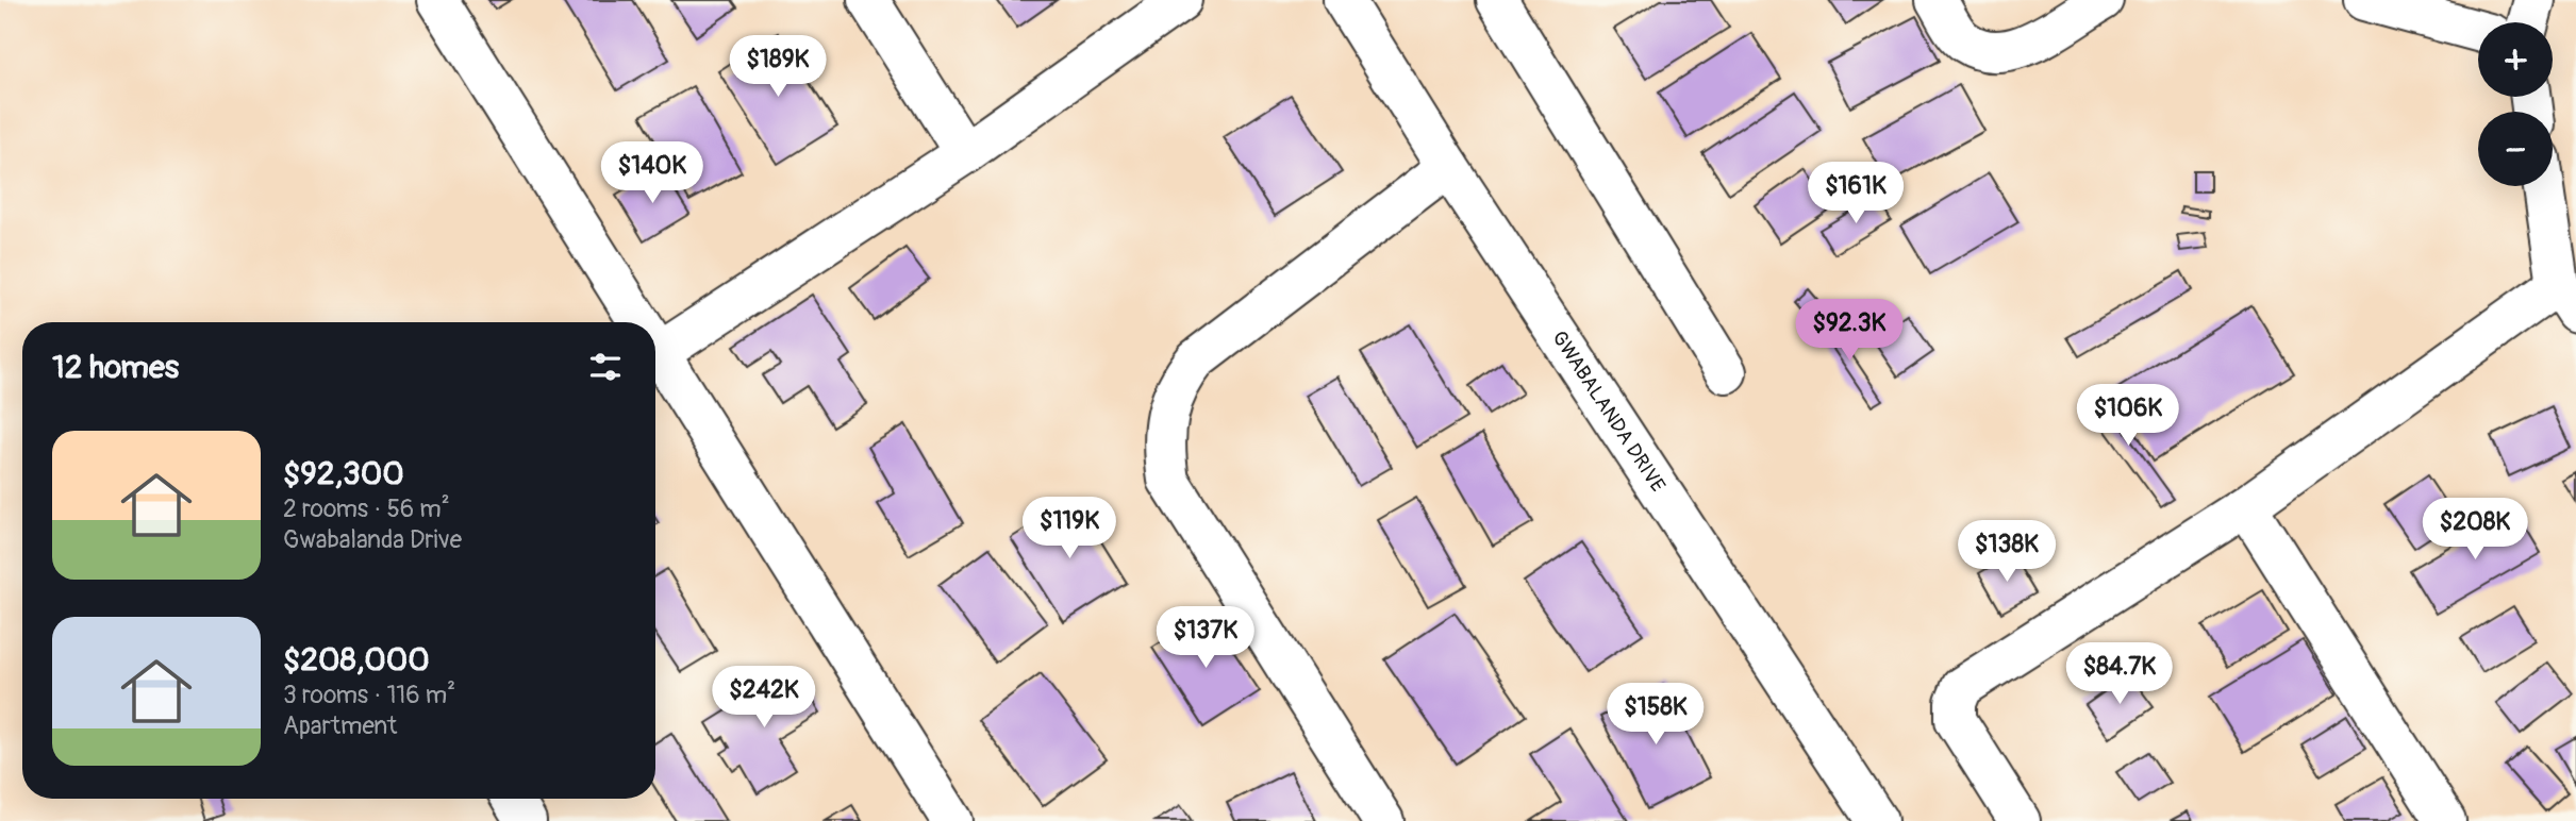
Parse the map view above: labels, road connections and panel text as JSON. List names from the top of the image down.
{
  "streets": {
    "street": ["GWABALANDA DRIVE"]
  },
  "page": {
    "map_buttons": ["+", "−"],
    "price": [
      "$189K",
      "$140K",
      "$161K",
      "$92.3K",
      "$106K",
      "$119K",
      "$208K",
      "$138K",
      "$137K",
      "$84.7K",
      "$242K",
      "$158K"
    ],
    "heading": "12 homes",
    "list": [
      {
        "name": "$92,300",
        "note": "2 rooms · 56 m² · Gwabalanda Drive"
      },
      {
        "name": "$208,000",
        "note": "3 rooms · 116 m² · Apartment"
      }
    ]
  }
}
